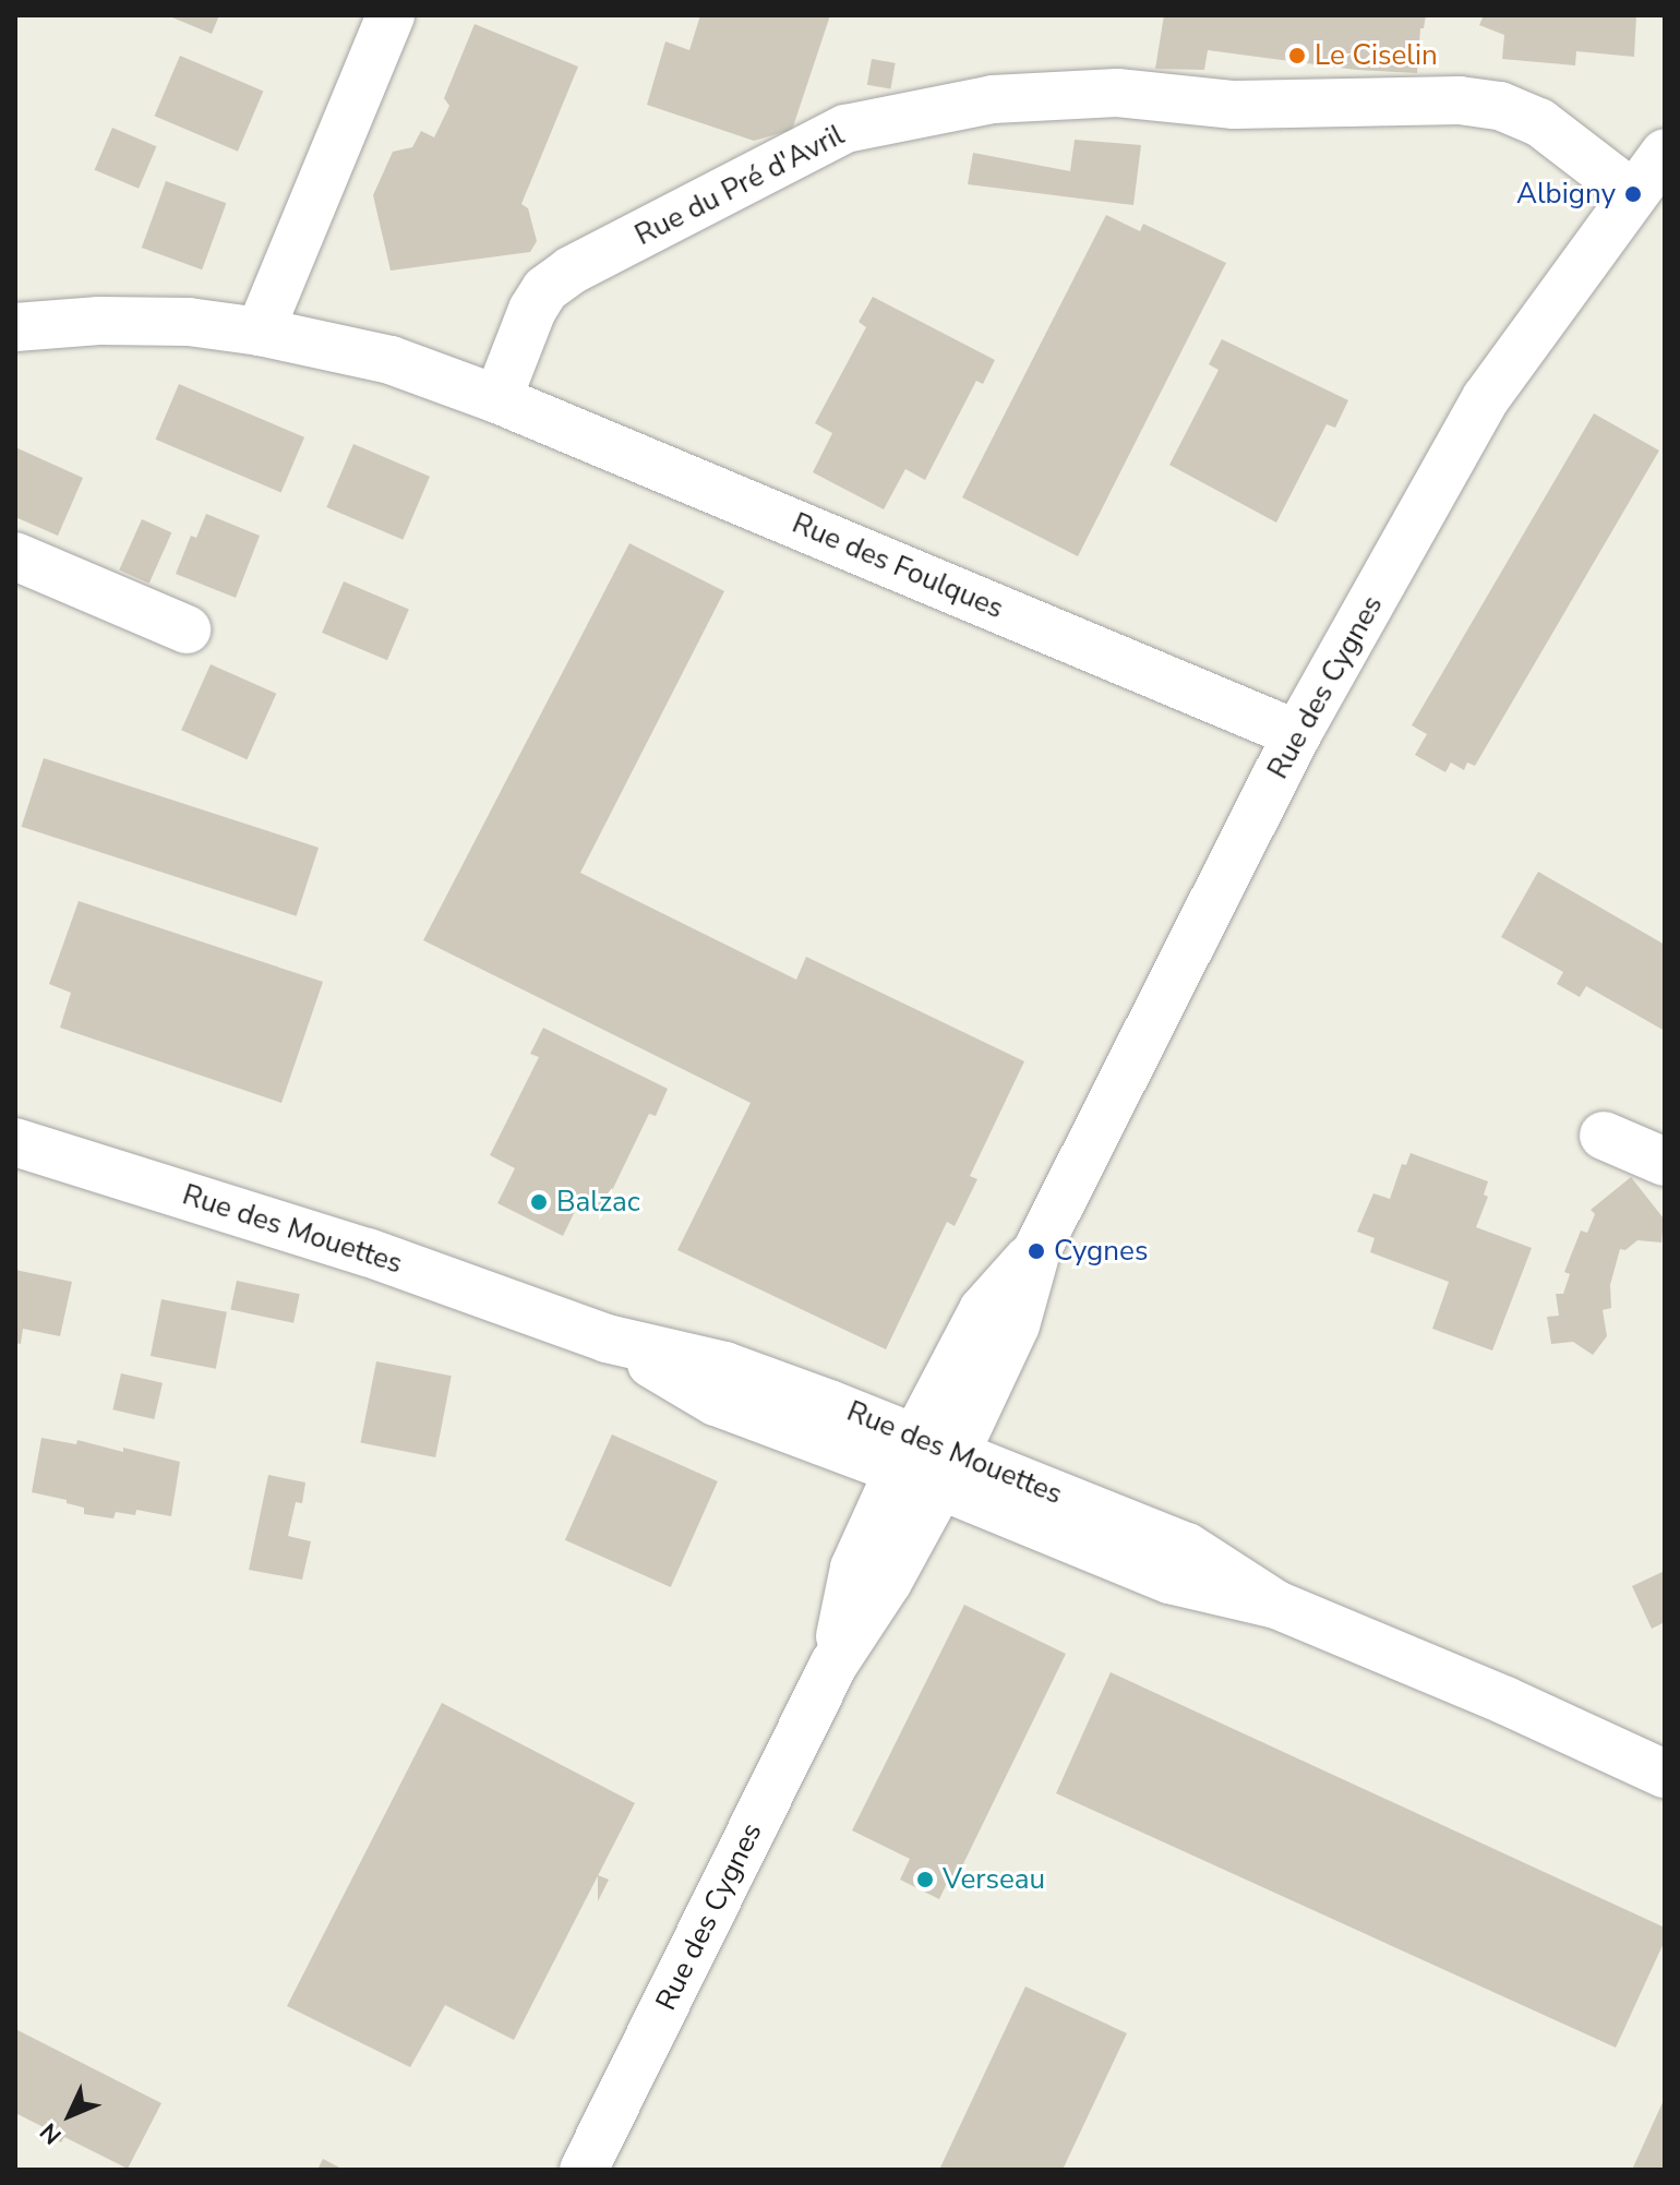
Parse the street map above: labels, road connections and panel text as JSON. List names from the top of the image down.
{
  "streets": {
    "street": [
      "Rue du Pré d'Avril",
      "Rue des Foulques",
      "Rue des Cygnes",
      "Rue des Mouettes"
    ]
  },
  "crossings": [
    ["Rue du Pré d'Avril", "Rue des Foulques"],
    ["Rue du Pré d'Avril", "Rue des Cygnes"],
    ["Rue des Foulques", "Rue des Cygnes"],
    ["Rue des Cygnes", "Rue des Mouettes"]
  ],
  "places": [
    "Le Ciselin",
    "Albigny",
    "Balzac",
    "Cygnes",
    "Verseau"
  ],
  "north": "bottom left"
}
